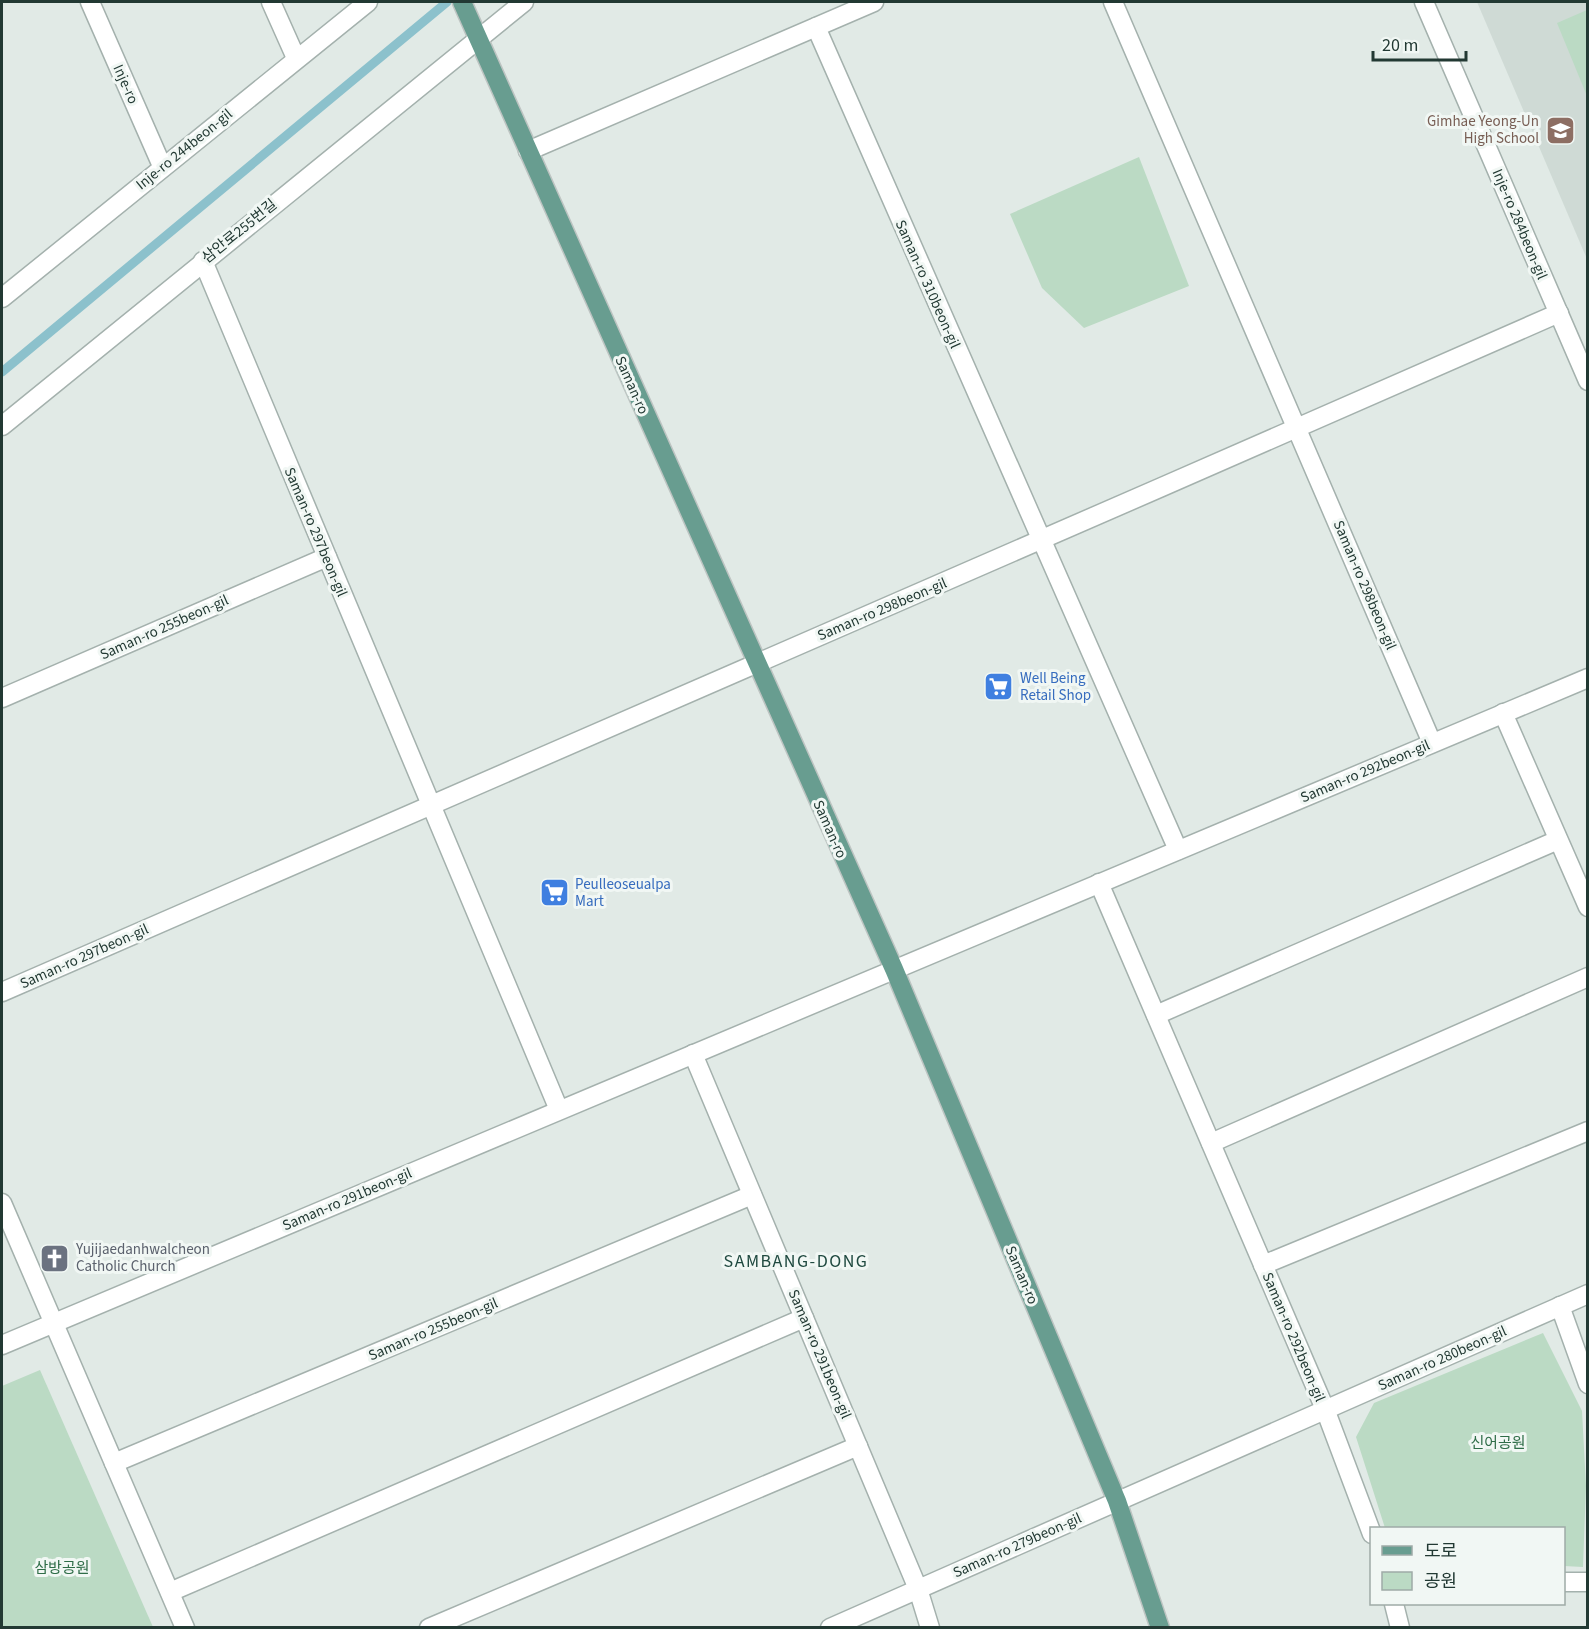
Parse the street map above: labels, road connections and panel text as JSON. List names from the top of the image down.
{
  "streets": {
    "main road": ["Saman-ro"],
    "street": [
      "Inje-ro",
      "Inje-ro 244beon-gil",
      "Inje-ro 284beon-gil",
      "삼안로255번길",
      "Saman-ro 310beon-gil",
      "Saman-ro 297beon-gil",
      "Saman-ro 298beon-gil",
      "Saman-ro 255beon-gil",
      "Saman-ro 292beon-gil",
      "Saman-ro 291beon-gil",
      "Saman-ro 280beon-gil",
      "Saman-ro 279beon-gil"
    ]
  },
  "crossings": [
    ["Inje-ro", "Inje-ro 244beon-gil"],
    ["Inje-ro 284beon-gil", "Saman-ro 298beon-gil"],
    ["삼안로255번길", "Saman-ro"],
    ["삼안로255번길", "Saman-ro 297beon-gil"],
    ["Saman-ro 310beon-gil", "Saman-ro 298beon-gil"],
    ["Saman-ro", "Saman-ro 297beon-gil"],
    ["Saman-ro", "Saman-ro 298beon-gil"],
    ["Saman-ro", "Saman-ro 292beon-gil"],
    ["Saman-ro", "Saman-ro 291beon-gil"],
    ["Saman-ro", "Saman-ro 280beon-gil"],
    ["Saman-ro", "Saman-ro 279beon-gil"],
    ["Saman-ro 297beon-gil", "Saman-ro 298beon-gil"],
    ["Saman-ro 297beon-gil", "Saman-ro 255beon-gil"],
    ["Saman-ro 298beon-gil", "Saman-ro 292beon-gil"],
    ["Saman-ro 255beon-gil", "Saman-ro 291beon-gil"],
    ["Saman-ro 292beon-gil", "Saman-ro 291beon-gil"],
    ["Saman-ro 292beon-gil", "Saman-ro 280beon-gil"],
    ["Saman-ro 291beon-gil", "Saman-ro 279beon-gil"],
    ["Saman-ro 280beon-gil", "Saman-ro 279beon-gil"]
  ],
  "districts": ["SAMBANG-DONG"],
  "parks": ["신어공원", "삼방공원"],
  "places": {
    "school or university": ["Gimhae Yeong-Un High School"],
    "supermarket": ["Well Being Retail Shop", "Peulleoseualpa Mart"],
    "church": ["Yujijaedanhwalcheon Catholic Church"]
  },
  "legend": ["도로", "공원"],
  "scale_bar": "20 m"
}
